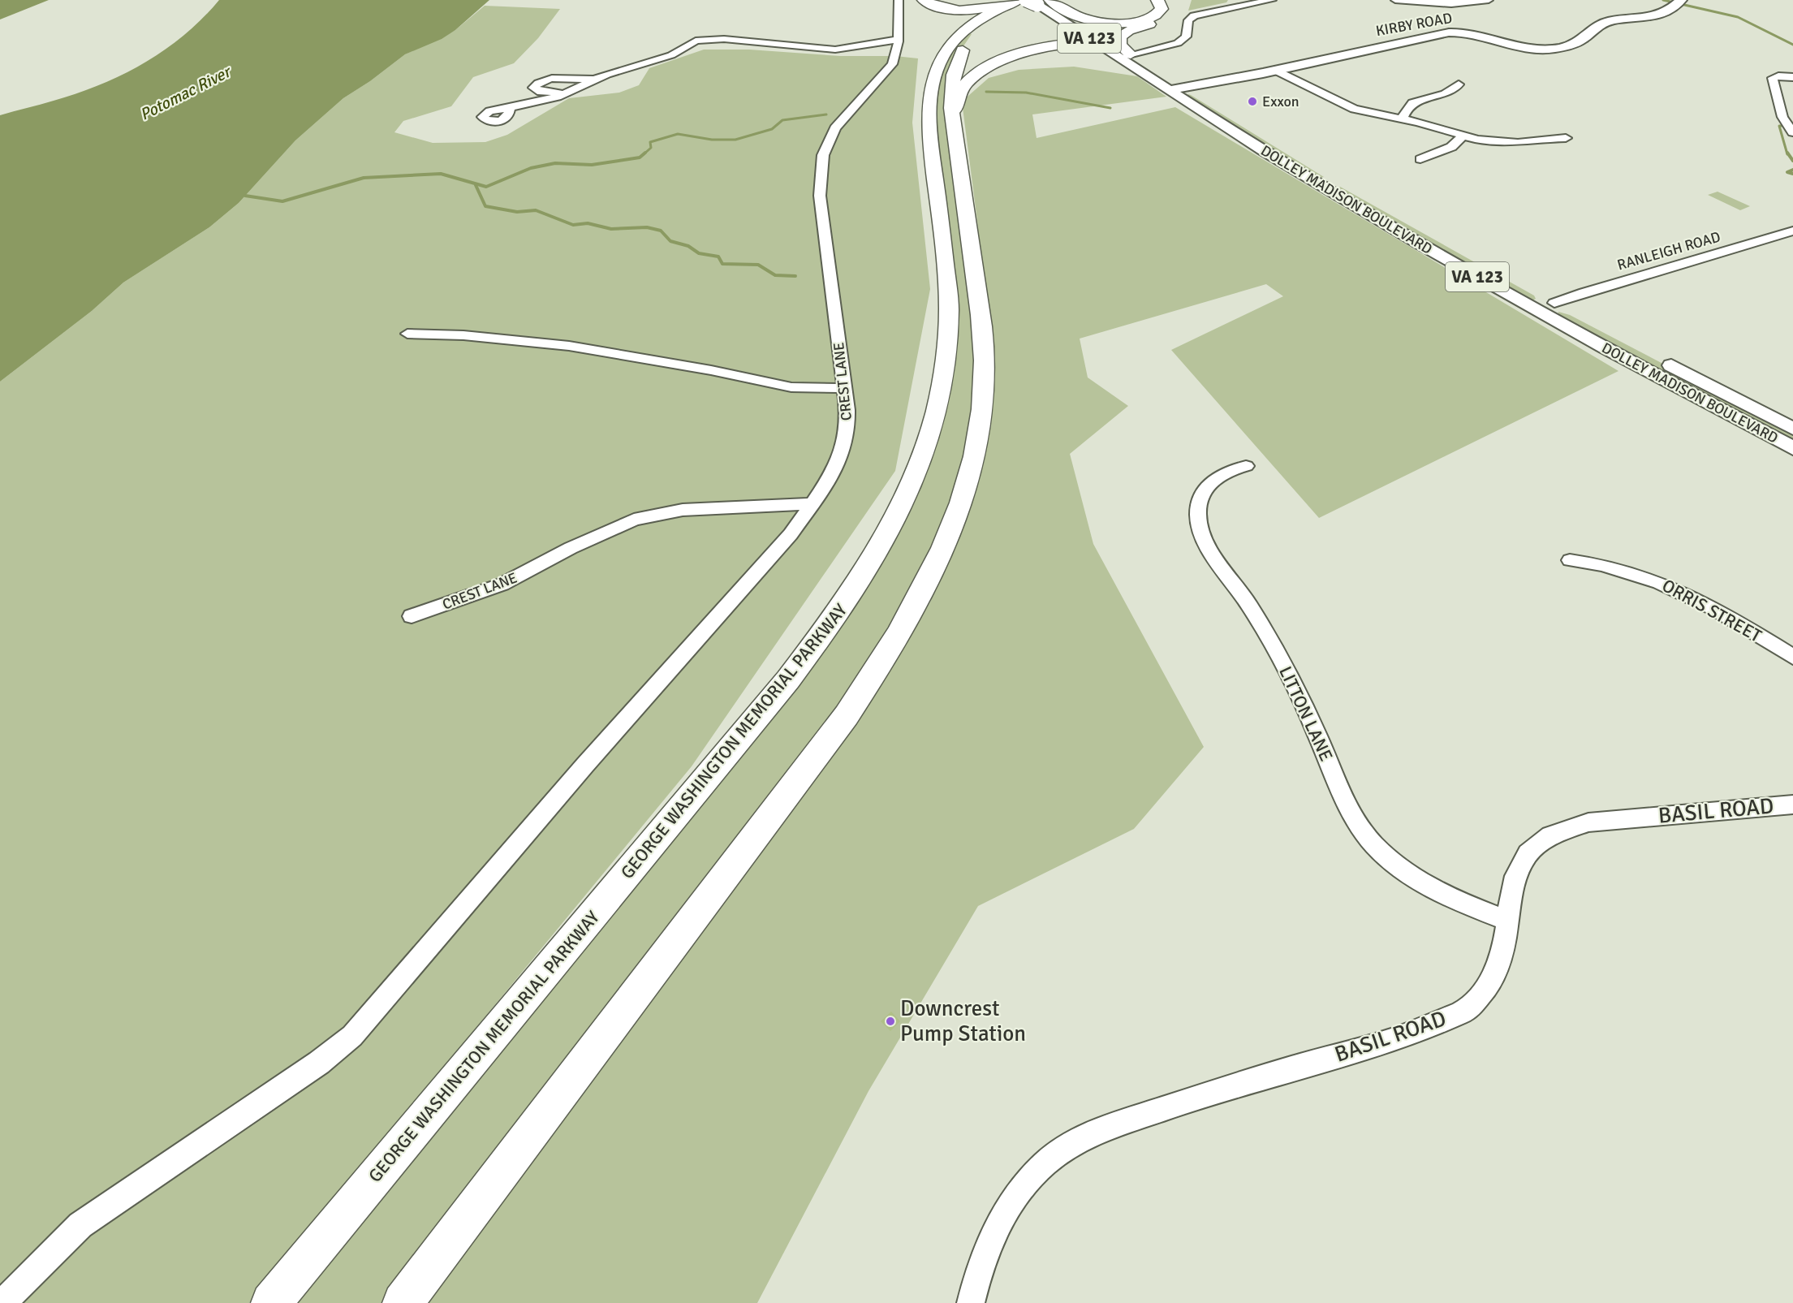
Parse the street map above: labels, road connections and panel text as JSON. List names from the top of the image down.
{
  "streets": {
    "highway": ["GEORGE WASHINGTON MEMORIAL PARKWAY"],
    "main road": ["KIRBY ROAD", "VA 123", "DOLLEY MADISON BOULEVARD"],
    "street": [
      "RANLEIGH ROAD",
      "CREST LANE",
      "ORRIS STREET",
      "LITTON LANE",
      "BASIL ROAD"
    ]
  },
  "crossings": [
    ["KIRBY ROAD", "DOLLEY MADISON BOULEVARD"],
    ["DOLLEY MADISON BOULEVARD", "RANLEIGH ROAD"],
    ["DOLLEY MADISON BOULEVARD", "GEORGE WASHINGTON MEMORIAL PARKWAY"],
    ["LITTON LANE", "BASIL ROAD"]
  ],
  "water": ["Potomac River"],
  "places": ["Exxon", "Downcrest Pump Station"]
}
